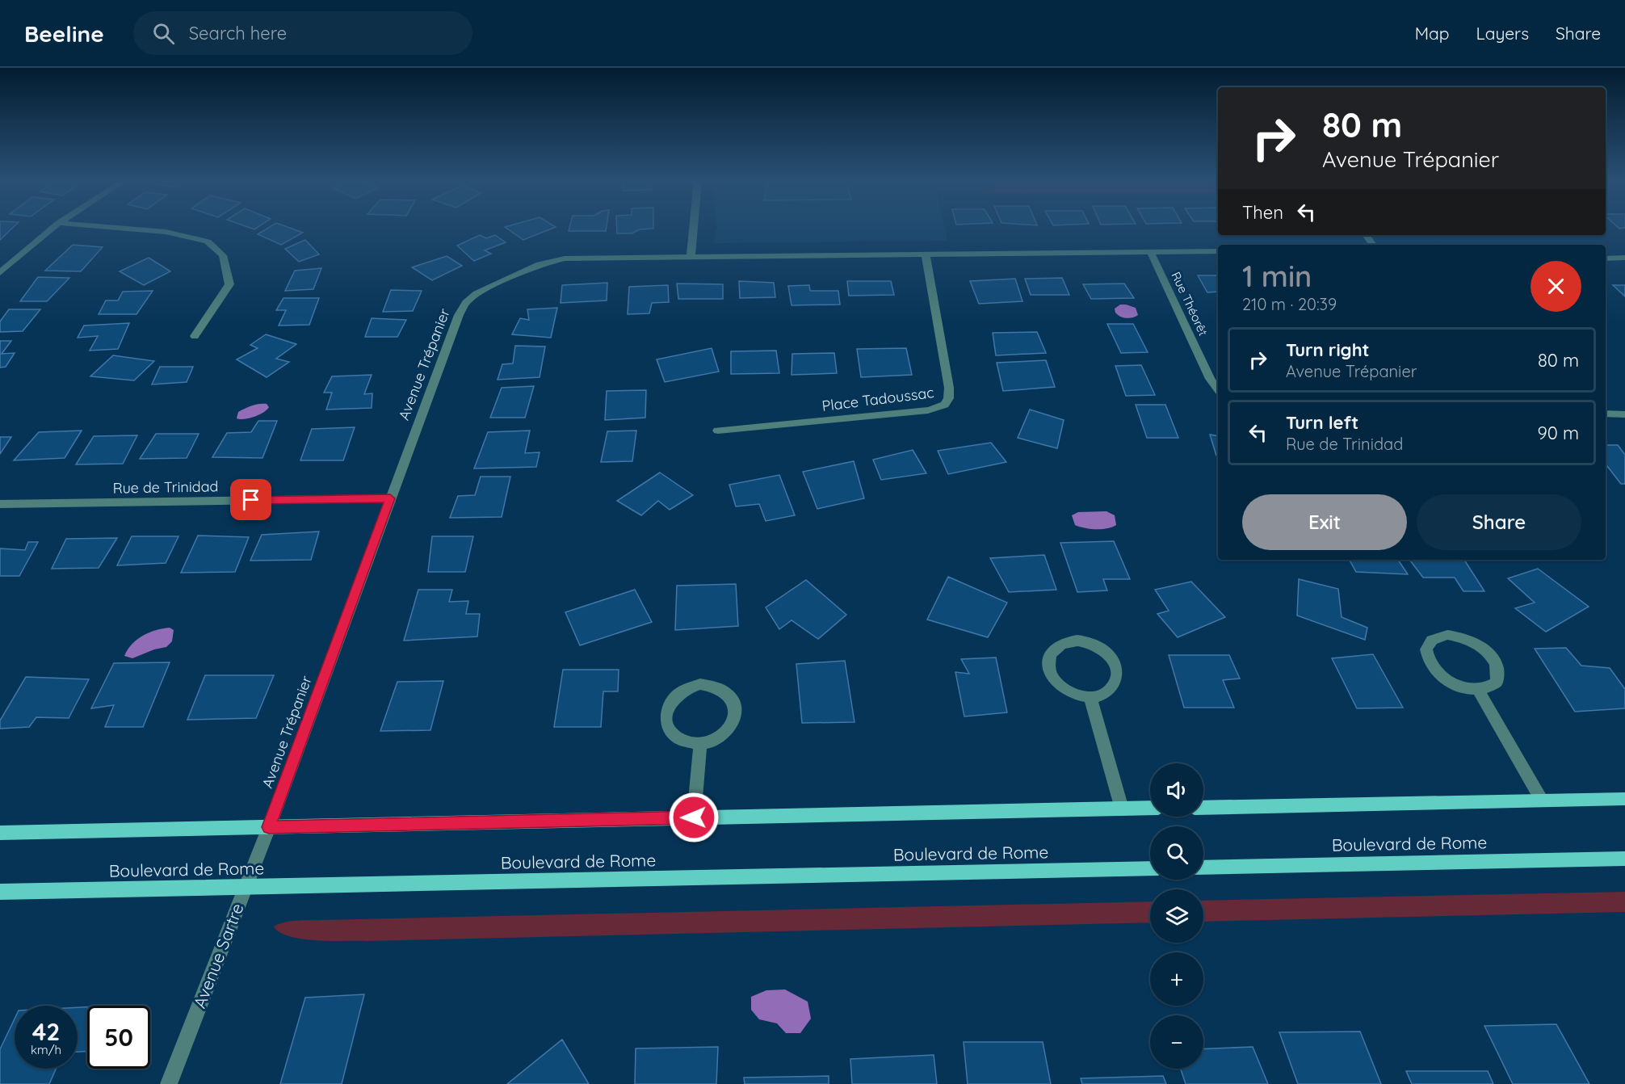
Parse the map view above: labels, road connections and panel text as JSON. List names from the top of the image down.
{
  "streets": {
    "main road": ["Boulevard de Rome"],
    "street": [
      "Rue Théorêt",
      "Avenue Trépanier",
      "Place Tadoussac",
      "Rue de Trinidad",
      "Avenue Sartre"
    ]
  },
  "crossings": [
    ["Rue Théorêt", "Avenue Trépanier"],
    ["Avenue Trépanier", "Place Tadoussac"],
    ["Avenue Trépanier", "Rue de Trinidad"],
    ["Avenue Trépanier", "Avenue Sartre"],
    ["Boulevard de Rome", "Avenue Sartre"]
  ],
  "page": {
    "header": "Beeline",
    "search": "Search here",
    "nav": ["Map", "Layers", "Share"],
    "turn": ["80 m", "Avenue Trépanier"],
    "then": "Then",
    "heading": ["1 min", "210 m · 20:39"],
    "list": [
      {
        "name": "Turn right",
        "note": "Avenue Trépanier",
        "value": "80 m"
      },
      {
        "name": "Turn left",
        "note": "Rue de Trinidad",
        "value": "90 m"
      }
    ],
    "buttons": ["Exit", "Share"],
    "map_buttons": ["+", "−"],
    "speed": "42 km/h",
    "limit": "50"
  }
}
